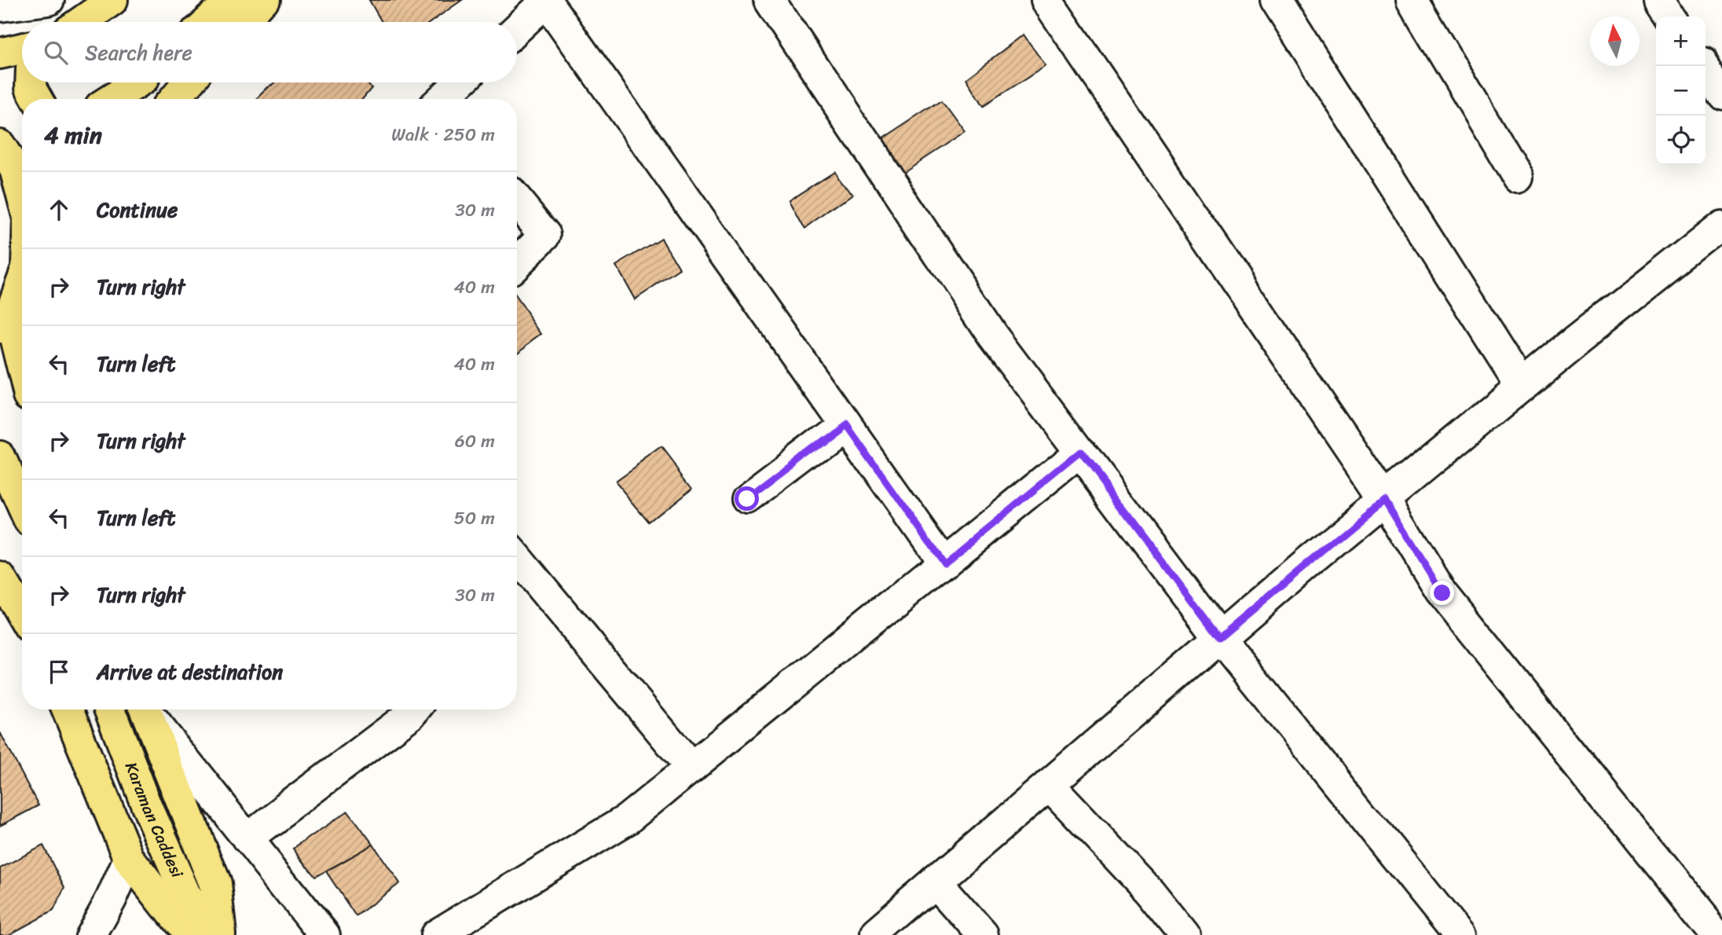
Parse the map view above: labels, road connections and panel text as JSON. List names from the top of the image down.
{
  "streets": {
    "main road": ["Karaman Caddesi"]
  },
  "north": "top",
  "page": {
    "map_buttons": ["+", "−"],
    "search": "Search here",
    "heading": ["4 min", "Walk · 250 m"],
    "list": [
      ["Continue", "30 m"],
      ["Turn right", "40 m"],
      ["Turn left", "40 m"],
      ["Turn right", "60 m"],
      ["Turn left", "50 m"],
      ["Turn right", "30 m"],
      "Arrive at destination"
    ]
  }
}
